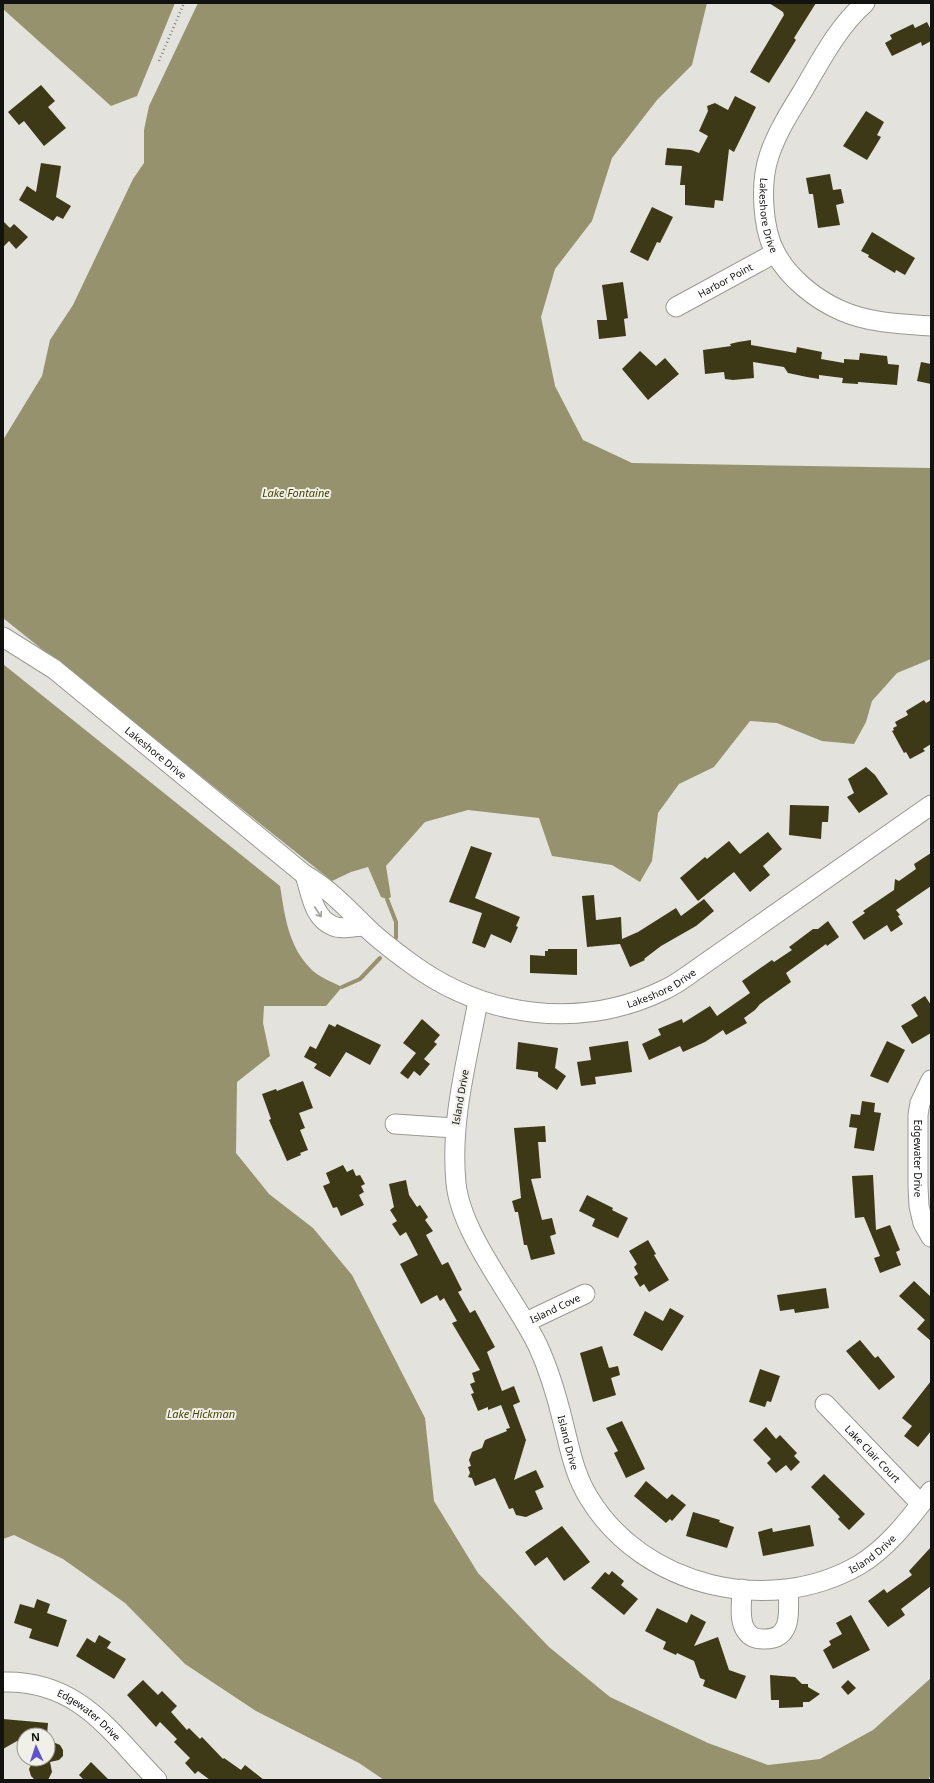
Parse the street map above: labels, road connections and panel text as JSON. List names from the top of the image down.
{
  "streets": {
    "street": [
      "Lakeshore Drive",
      "Harbor Point",
      "Island Drive",
      "Edgewater Drive",
      "Island Cove",
      "Lake Clair Court"
    ]
  },
  "crossings": [
    ["Lakeshore Drive", "Harbor Point"],
    ["Lakeshore Drive", "Island Drive"],
    ["Island Drive", "Island Cove"],
    ["Island Drive", "Lake Clair Court"]
  ],
  "water": ["Lake Fontaine", "Lake Hickman"],
  "north": "top"
}
